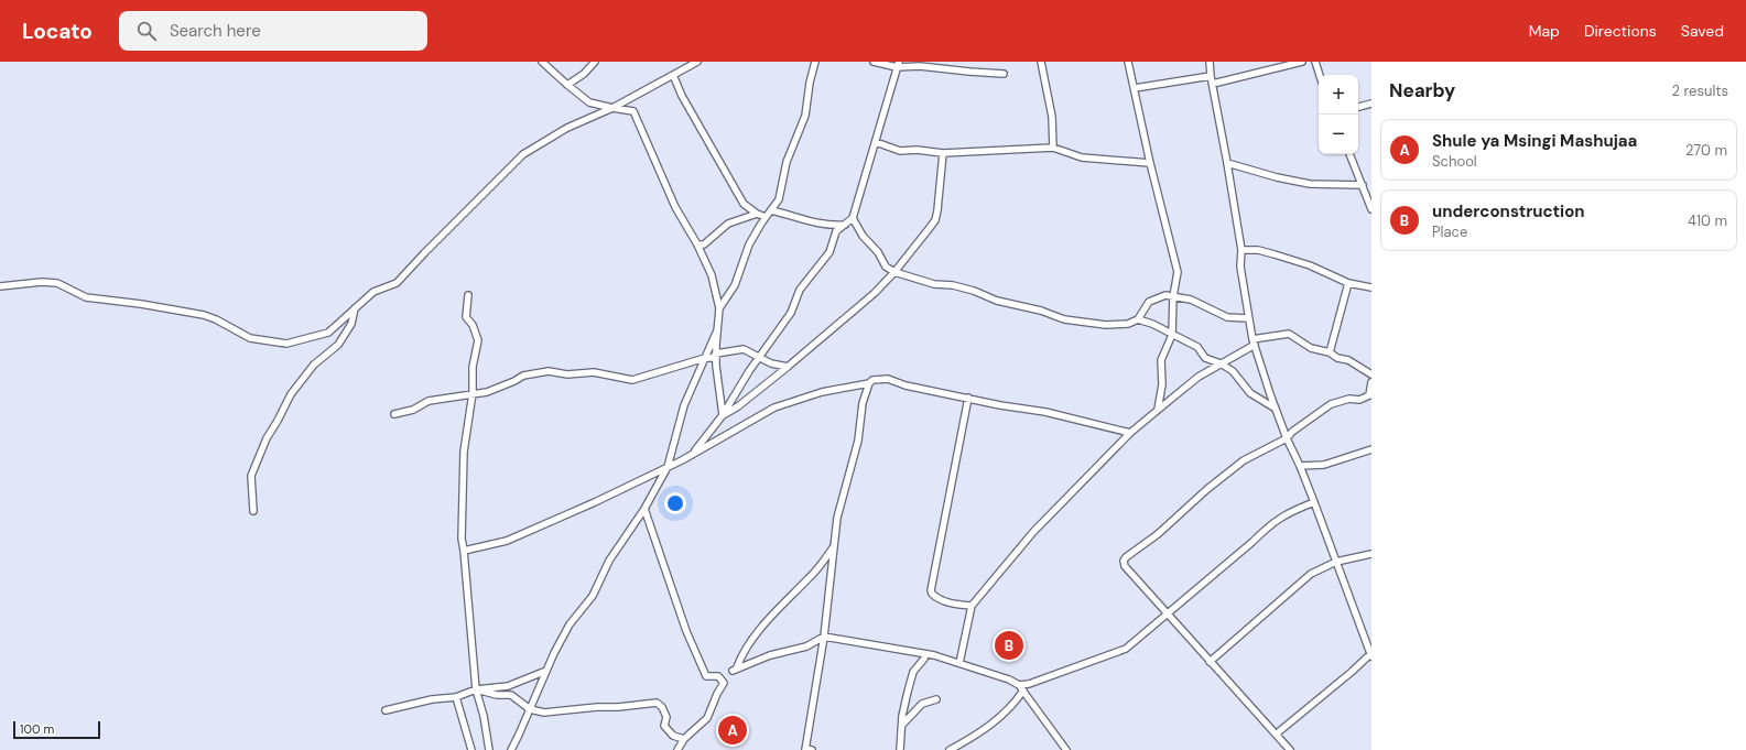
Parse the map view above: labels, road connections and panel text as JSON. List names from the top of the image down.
{
  "scale_bar": "100 m",
  "page": {
    "header": "Locato",
    "search": "Search here",
    "nav": ["Map", "Directions", "Saved"],
    "heading": ["Nearby", "2 results"],
    "map_buttons": ["+", "−"],
    "list": [
      {
        "mark": "A",
        "name": "Shule ya Msingi Mashujaa",
        "note": "School",
        "value": "270 m"
      },
      {
        "mark": "B",
        "name": "underconstruction",
        "note": "Place",
        "value": "410 m"
      }
    ],
    "pins": ["B", "A"],
    "scale": "100 m"
  }
}
